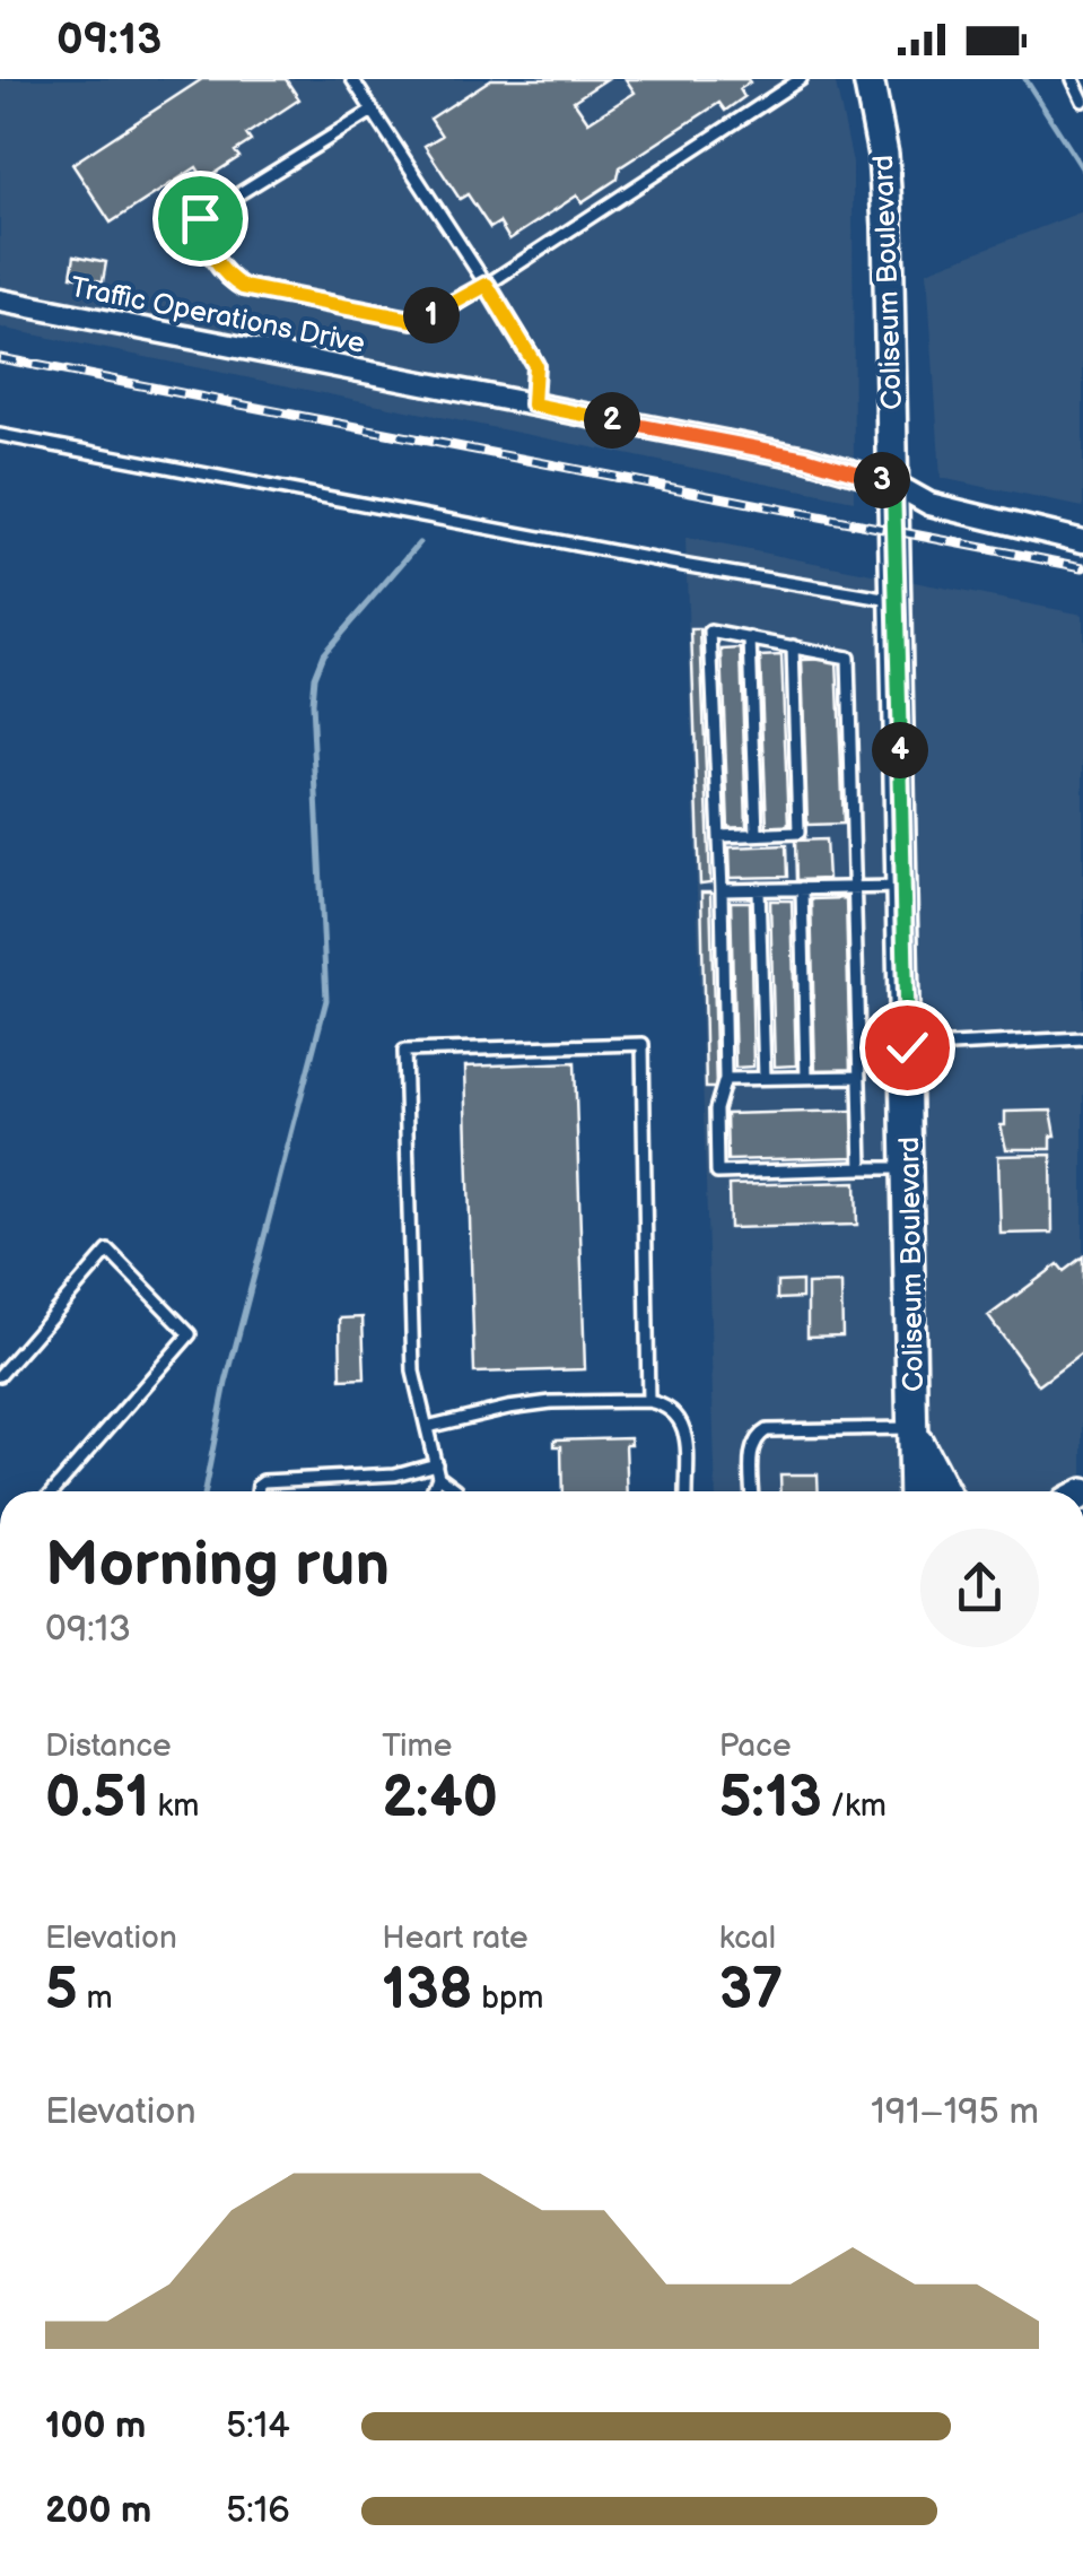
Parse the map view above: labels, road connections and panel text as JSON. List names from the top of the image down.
{
  "streets": {
    "main road": ["Coliseum Boulevard"],
    "street": ["Traffic Operations Drive"]
  },
  "crossings": [
    ["Coliseum Boulevard", "Traffic Operations Drive"]
  ],
  "page": {
    "status": "09:13",
    "pins": [
      "1",
      "2",
      "3",
      "4"
    ],
    "heading": ["Morning run", "09:13"],
    "stats": [
      ["Distance", "0.51 km"],
      ["Time", "2:40"],
      ["Pace", "5:13 /km"],
      ["Elevation", "5 m"],
      ["Heart rate", "138 bpm"],
      ["kcal", "37"]
    ],
    "chart": ["Elevation", "191–195 m"],
    "list": [
      {
        "name": "100 m",
        "note": "5:14"
      },
      {
        "name": "200 m",
        "note": "5:16"
      }
    ]
  }
}
